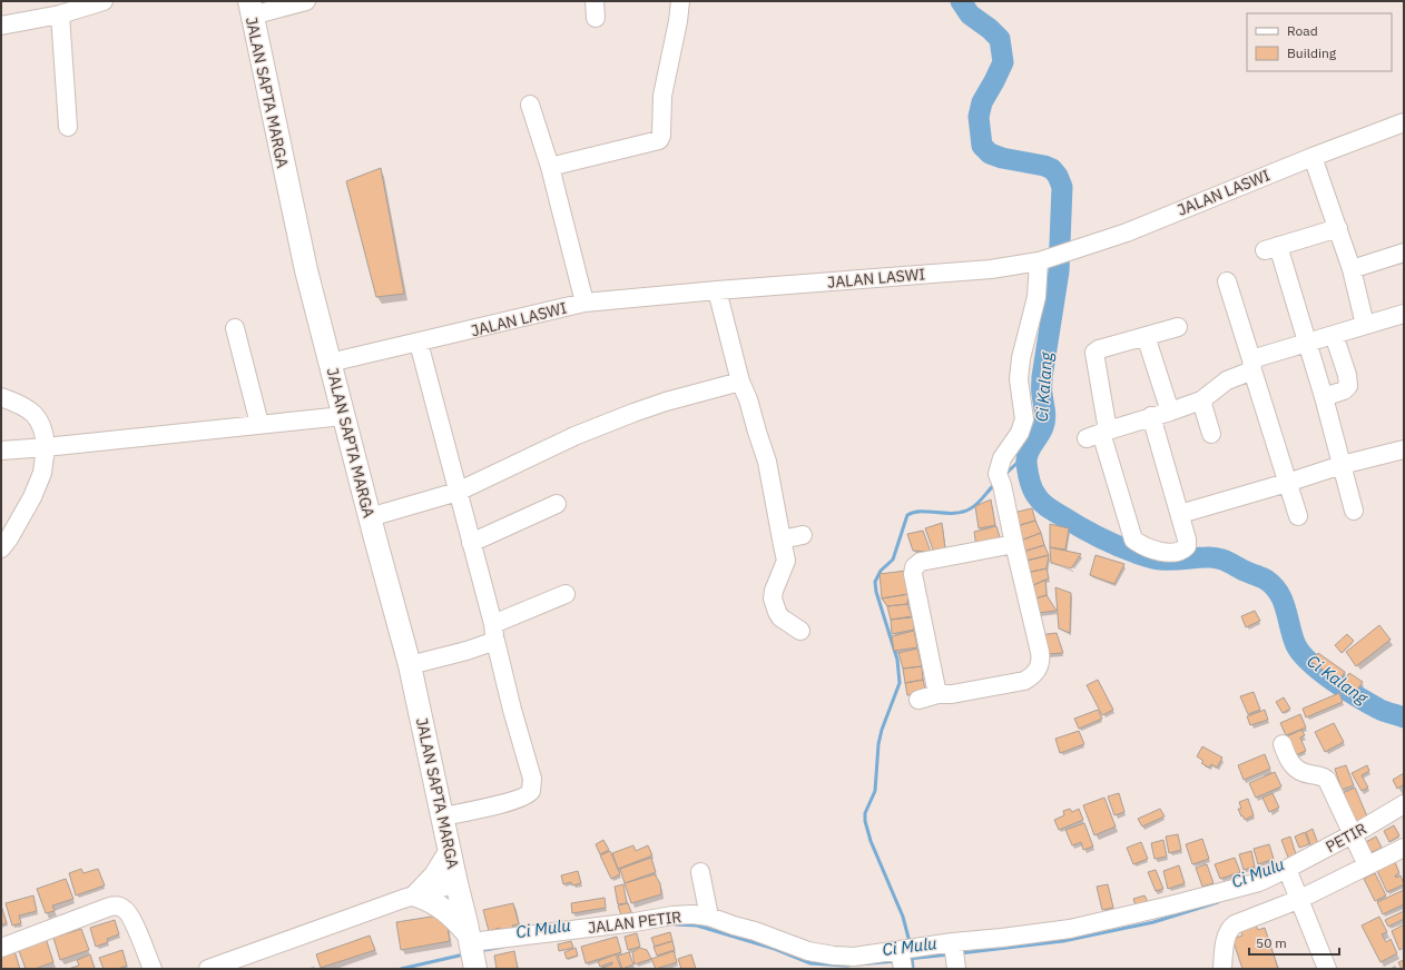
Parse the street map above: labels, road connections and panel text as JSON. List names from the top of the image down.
{
  "streets": {
    "main road": ["JALAN SAPTA MARGA"],
    "street": ["JALAN LASWI", "PETIR", "JALAN PETIR"]
  },
  "crossings": [
    ["JALAN SAPTA MARGA", "JALAN LASWI"],
    ["JALAN SAPTA MARGA", "JALAN PETIR"],
    ["PETIR", "JALAN PETIR"]
  ],
  "water": ["Ci Kalang", "Ci Mulu"],
  "legend": ["Road", "Building"],
  "scale_bar": "50 m"
}
